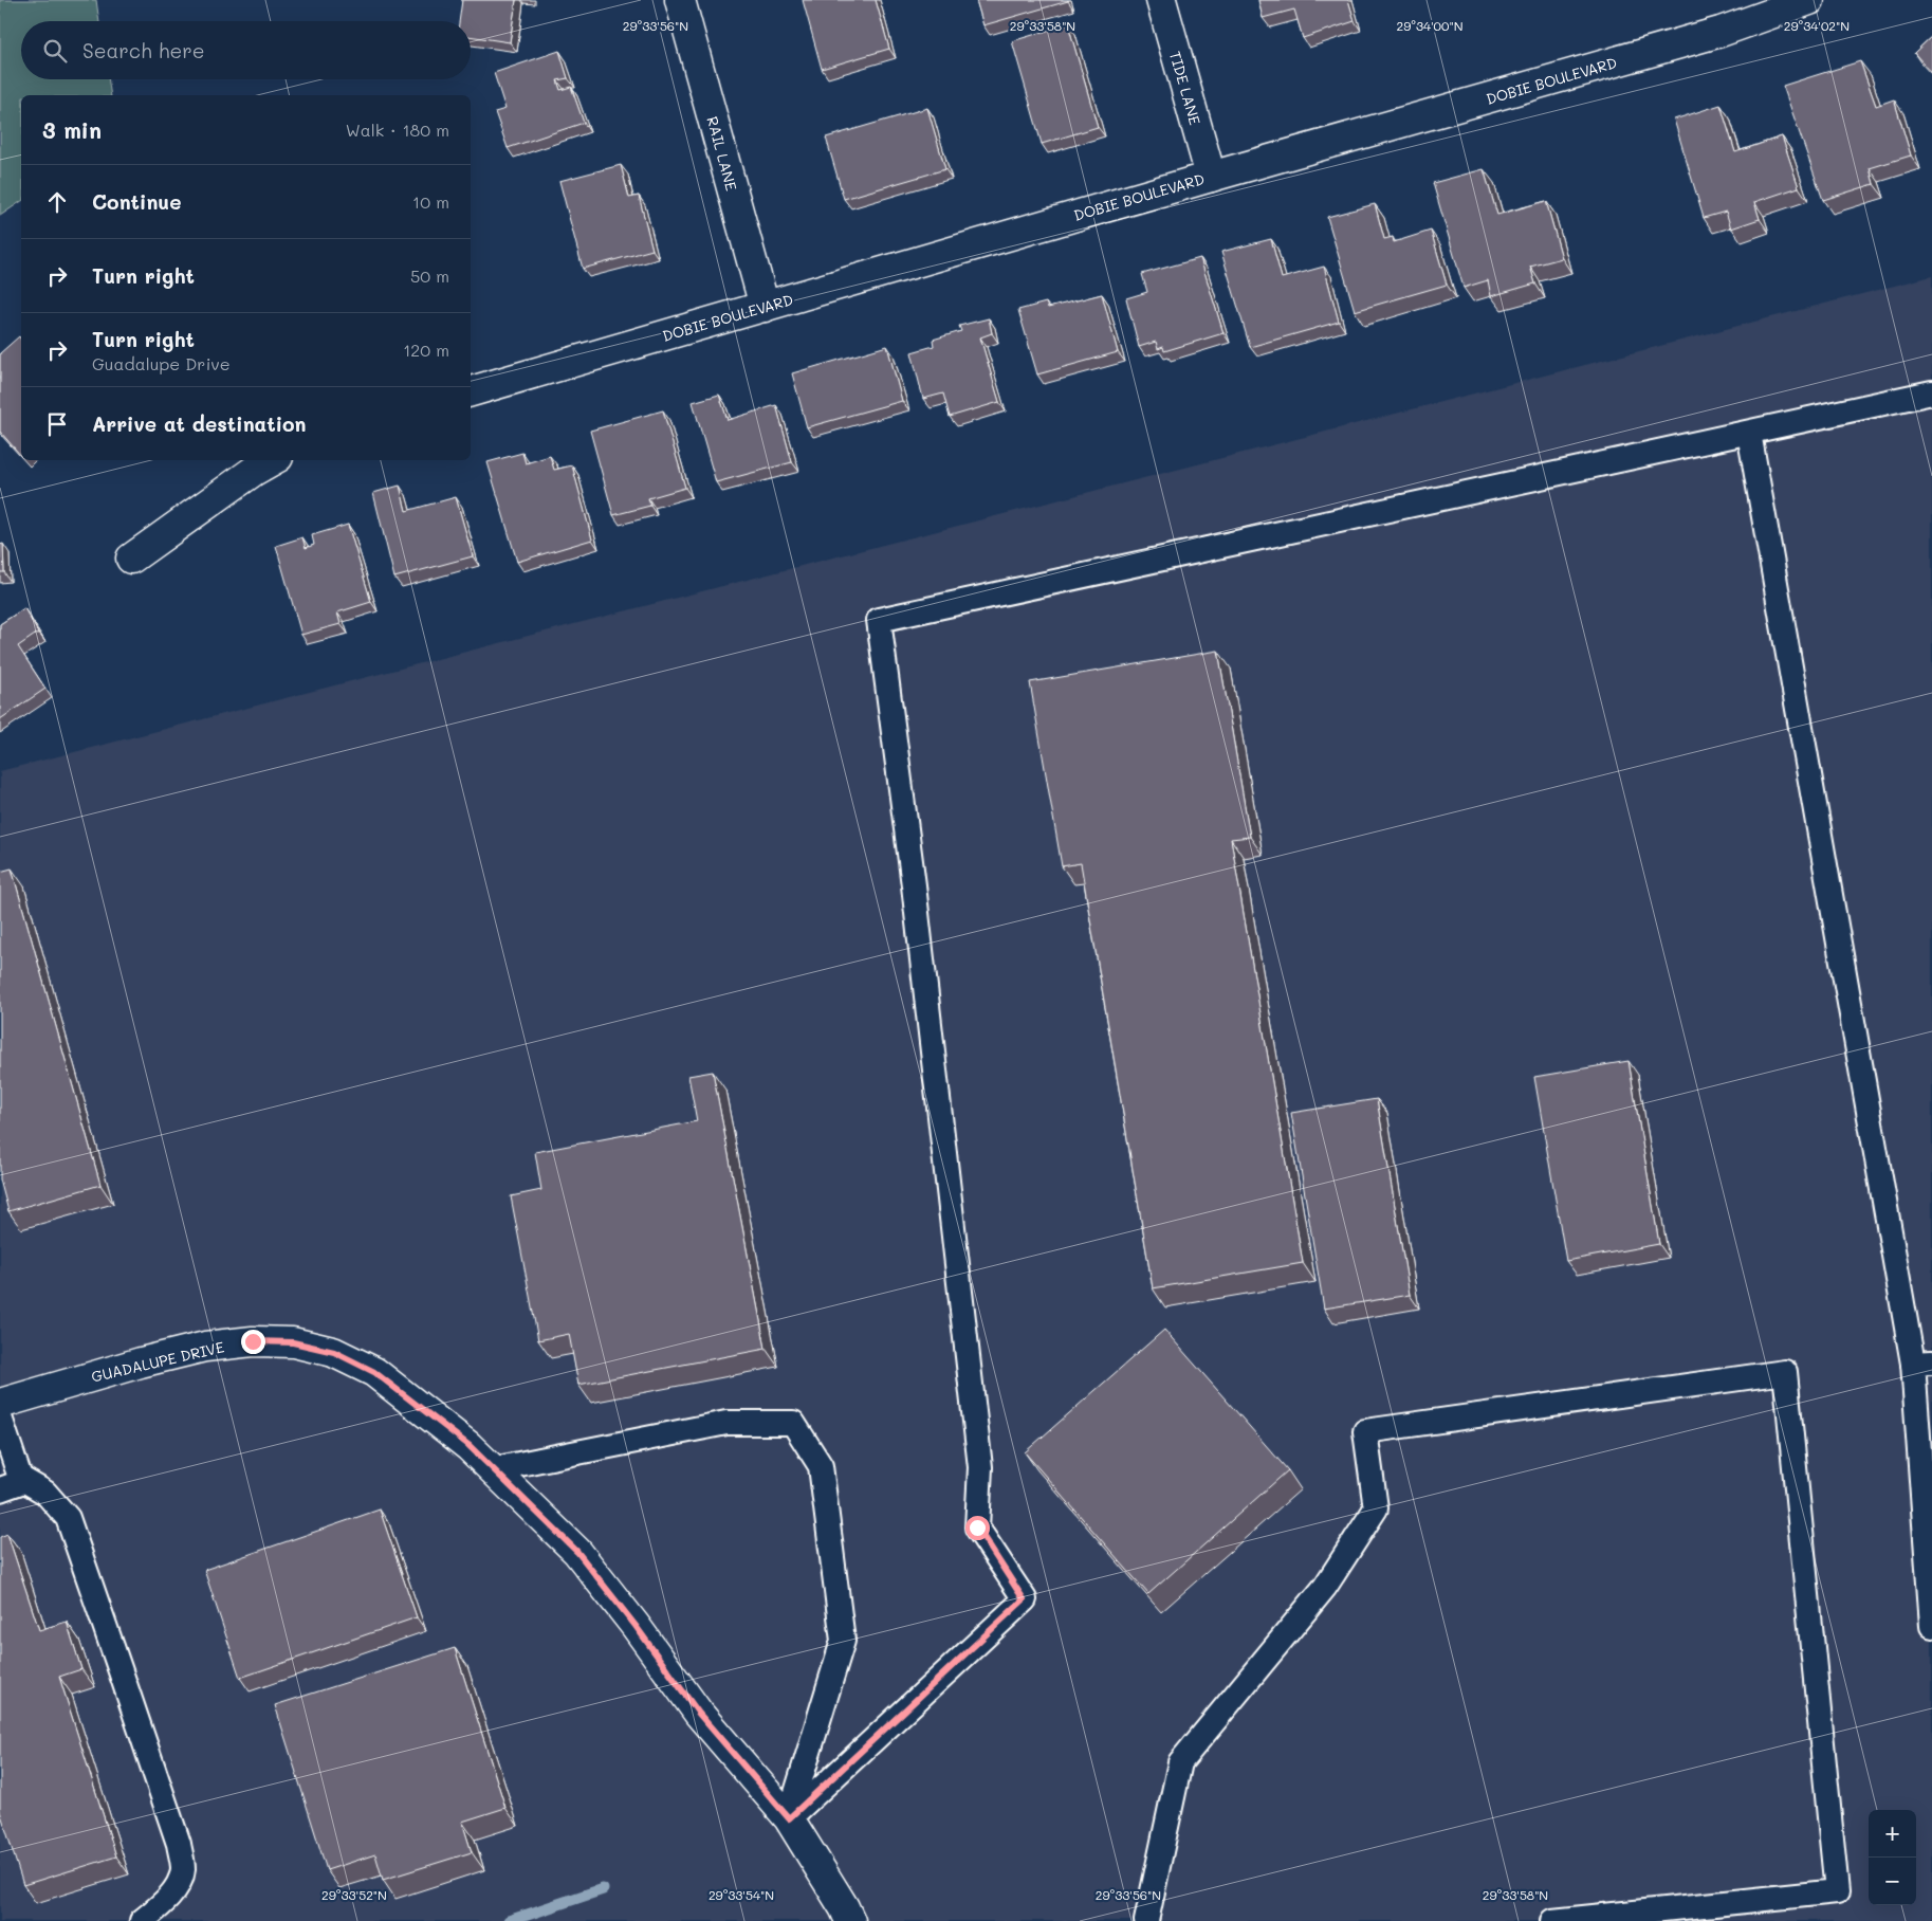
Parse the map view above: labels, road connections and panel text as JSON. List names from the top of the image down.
{
  "streets": {
    "street": [
      "DOBIE BOULEVARD",
      "TIDE LANE",
      "RAIL LANE",
      "GUADALUPE DRIVE"
    ]
  },
  "crossings": [
    ["DOBIE BOULEVARD", "TIDE LANE"],
    ["DOBIE BOULEVARD", "RAIL LANE"]
  ],
  "page": {
    "search": "Search here",
    "heading": ["3 min", "Walk · 180 m"],
    "list": [
      ["Continue", "10 m"],
      ["Turn right", "50 m"],
      ["Turn right", "Guadalupe Drive", "120 m"],
      "Arrive at destination"
    ],
    "map_buttons": ["+", "−"]
  },
  "coordinates": [
    "29°33'56\"N",
    "29°33'58\"N",
    "29°34'00\"N",
    "29°34'02\"N",
    "29°33'52\"N",
    "29°33'54\"N"
  ]
}
